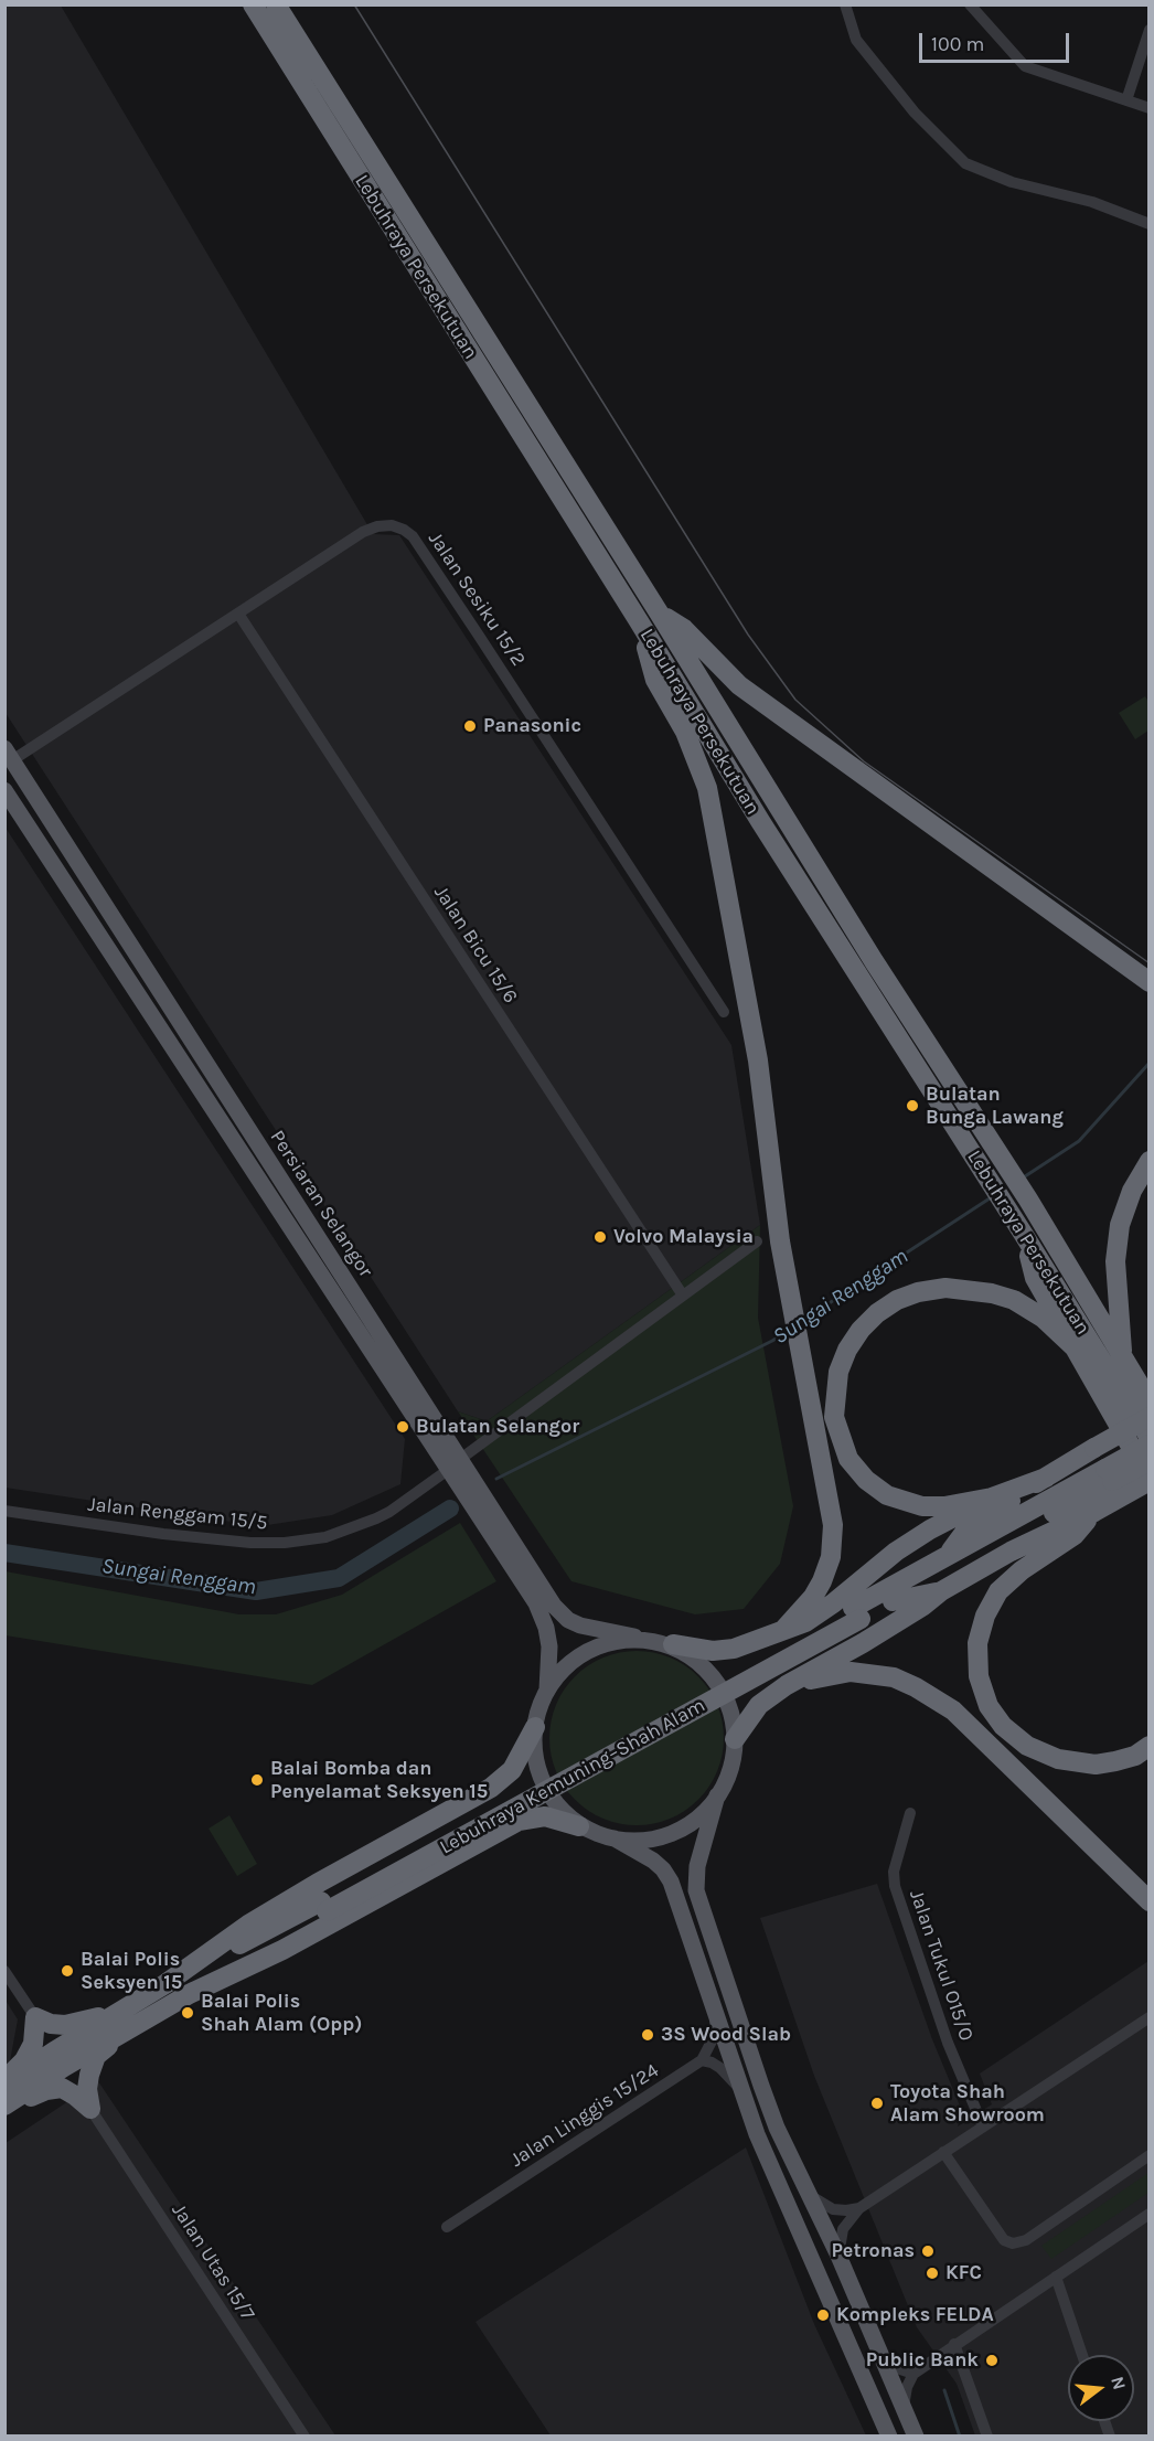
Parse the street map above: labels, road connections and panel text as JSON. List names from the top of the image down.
{
  "streets": {
    "highway": ["Lebuhraya Persekutuan", "Lebuhraya Kemuning–Shah Alam"],
    "main road": ["Persiaran Selangor"],
    "street": [
      "Jalan Sesiku 15/2",
      "Jalan Bicu 15/6",
      "Jalan Renggam 15/5",
      "Jalan Tukul O15/O",
      "Jalan Linggis 15/24",
      "Jalan Utas 15/7"
    ]
  },
  "crossings": [
    ["Jalan Sesiku 15/2", "Jalan Bicu 15/6"],
    ["Jalan Sesiku 15/2", "Persiaran Selangor"],
    ["Persiaran Selangor", "Jalan Renggam 15/5"]
  ],
  "water": ["Sungai Renggam"],
  "places": [
    "Panasonic",
    "Bulatan Bunga Lawang",
    "Volvo Malaysia",
    "Bulatan Selangor",
    "Balai Bomba dan Penyelamat Seksyen 15",
    "Balai Polis Seksyen 15",
    "Balai Polis Shah Alam (Opp)",
    "3S Wood Slab",
    "Toyota Shah Alam Showroom",
    "Petronas",
    "KFC",
    "Kompleks FELDA",
    "Public Bank"
  ],
  "scale_bar": "100 m",
  "north": "right"
}
